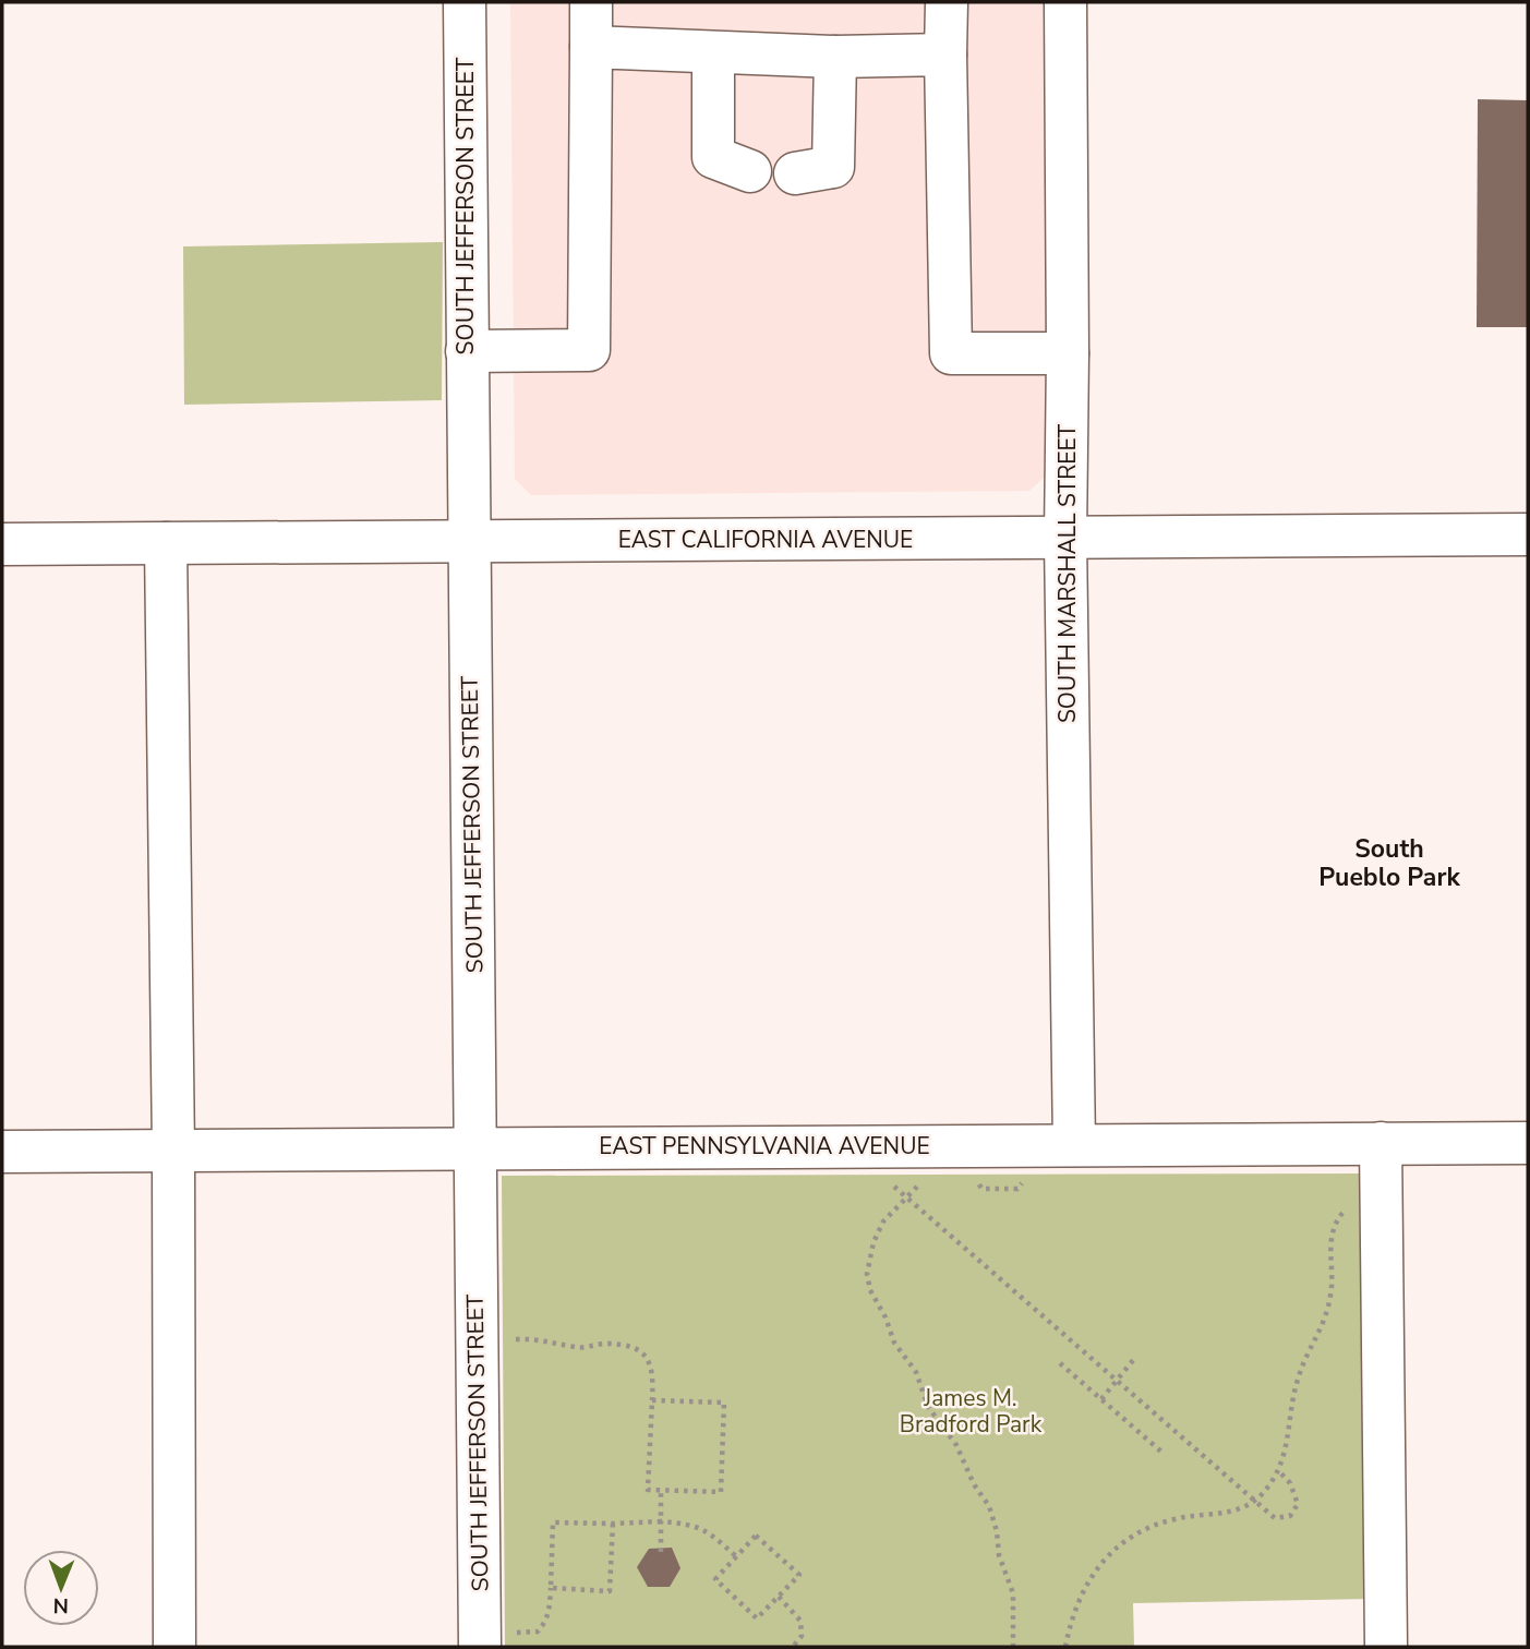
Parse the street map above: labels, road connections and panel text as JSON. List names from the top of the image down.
{
  "streets": {
    "street": [
      "SOUTH JEFFERSON STREET",
      "EAST CALIFORNIA AVENUE",
      "SOUTH MARSHALL STREET",
      "EAST PENNSYLVANIA AVENUE"
    ]
  },
  "crossings": [
    ["SOUTH JEFFERSON STREET", "EAST CALIFORNIA AVENUE"],
    ["SOUTH JEFFERSON STREET", "EAST PENNSYLVANIA AVENUE"],
    ["EAST CALIFORNIA AVENUE", "SOUTH MARSHALL STREET"],
    ["SOUTH MARSHALL STREET", "EAST PENNSYLVANIA AVENUE"]
  ],
  "districts": ["South Pueblo Park"],
  "parks": ["James M. Bradford Park"],
  "north": "bottom"
}
